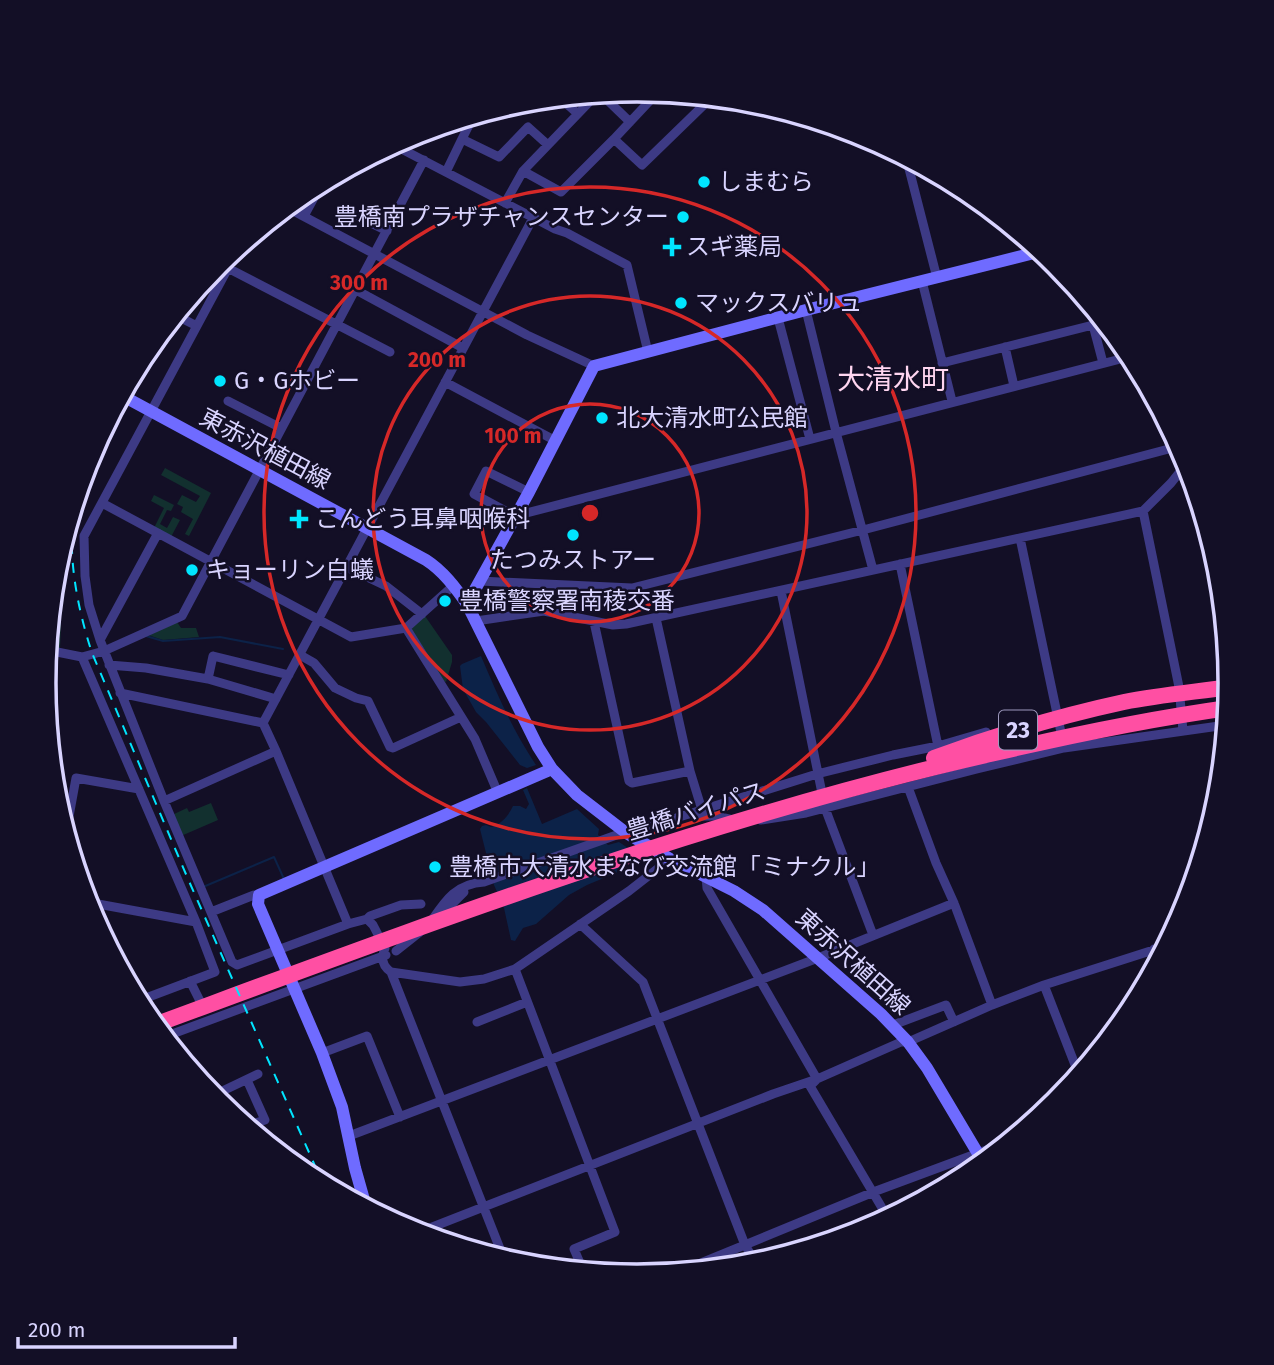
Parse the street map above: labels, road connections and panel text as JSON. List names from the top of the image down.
{
  "streets": {
    "highway": ["23", "豊橋バイパス"],
    "street": ["東赤沢植田線"]
  },
  "crossings": [
    ["23", "豊橋バイパス"]
  ],
  "districts": ["大清水町"],
  "places": {
    "other": [
      "しまむら",
      "豊橋南プラザチャンスセンター",
      "マックスバリュ",
      "G・Gホビー",
      "北大清水町公民館",
      "たつみストアー",
      "キョーリン白蟻",
      "豊橋警察署南稜交番",
      "豊橋市大清水まなび交流館「ミナクル」"
    ],
    "health": ["スギ薬局", "こんどう耳鼻咽喉科"]
  },
  "scale_bar": "200 m",
  "rings": ["300 m", "200 m", "100 m"]
}
